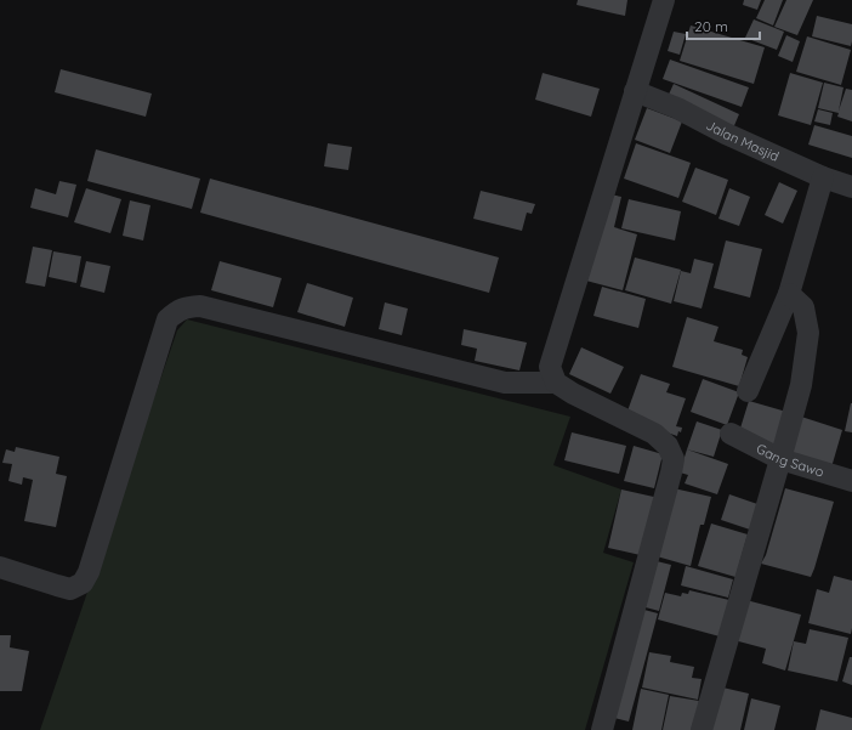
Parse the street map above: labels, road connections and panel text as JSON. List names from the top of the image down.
{
  "streets": {
    "street": ["Jalan Masjid", "Gang Sawo"]
  },
  "scale_bar": "20 m"
}
